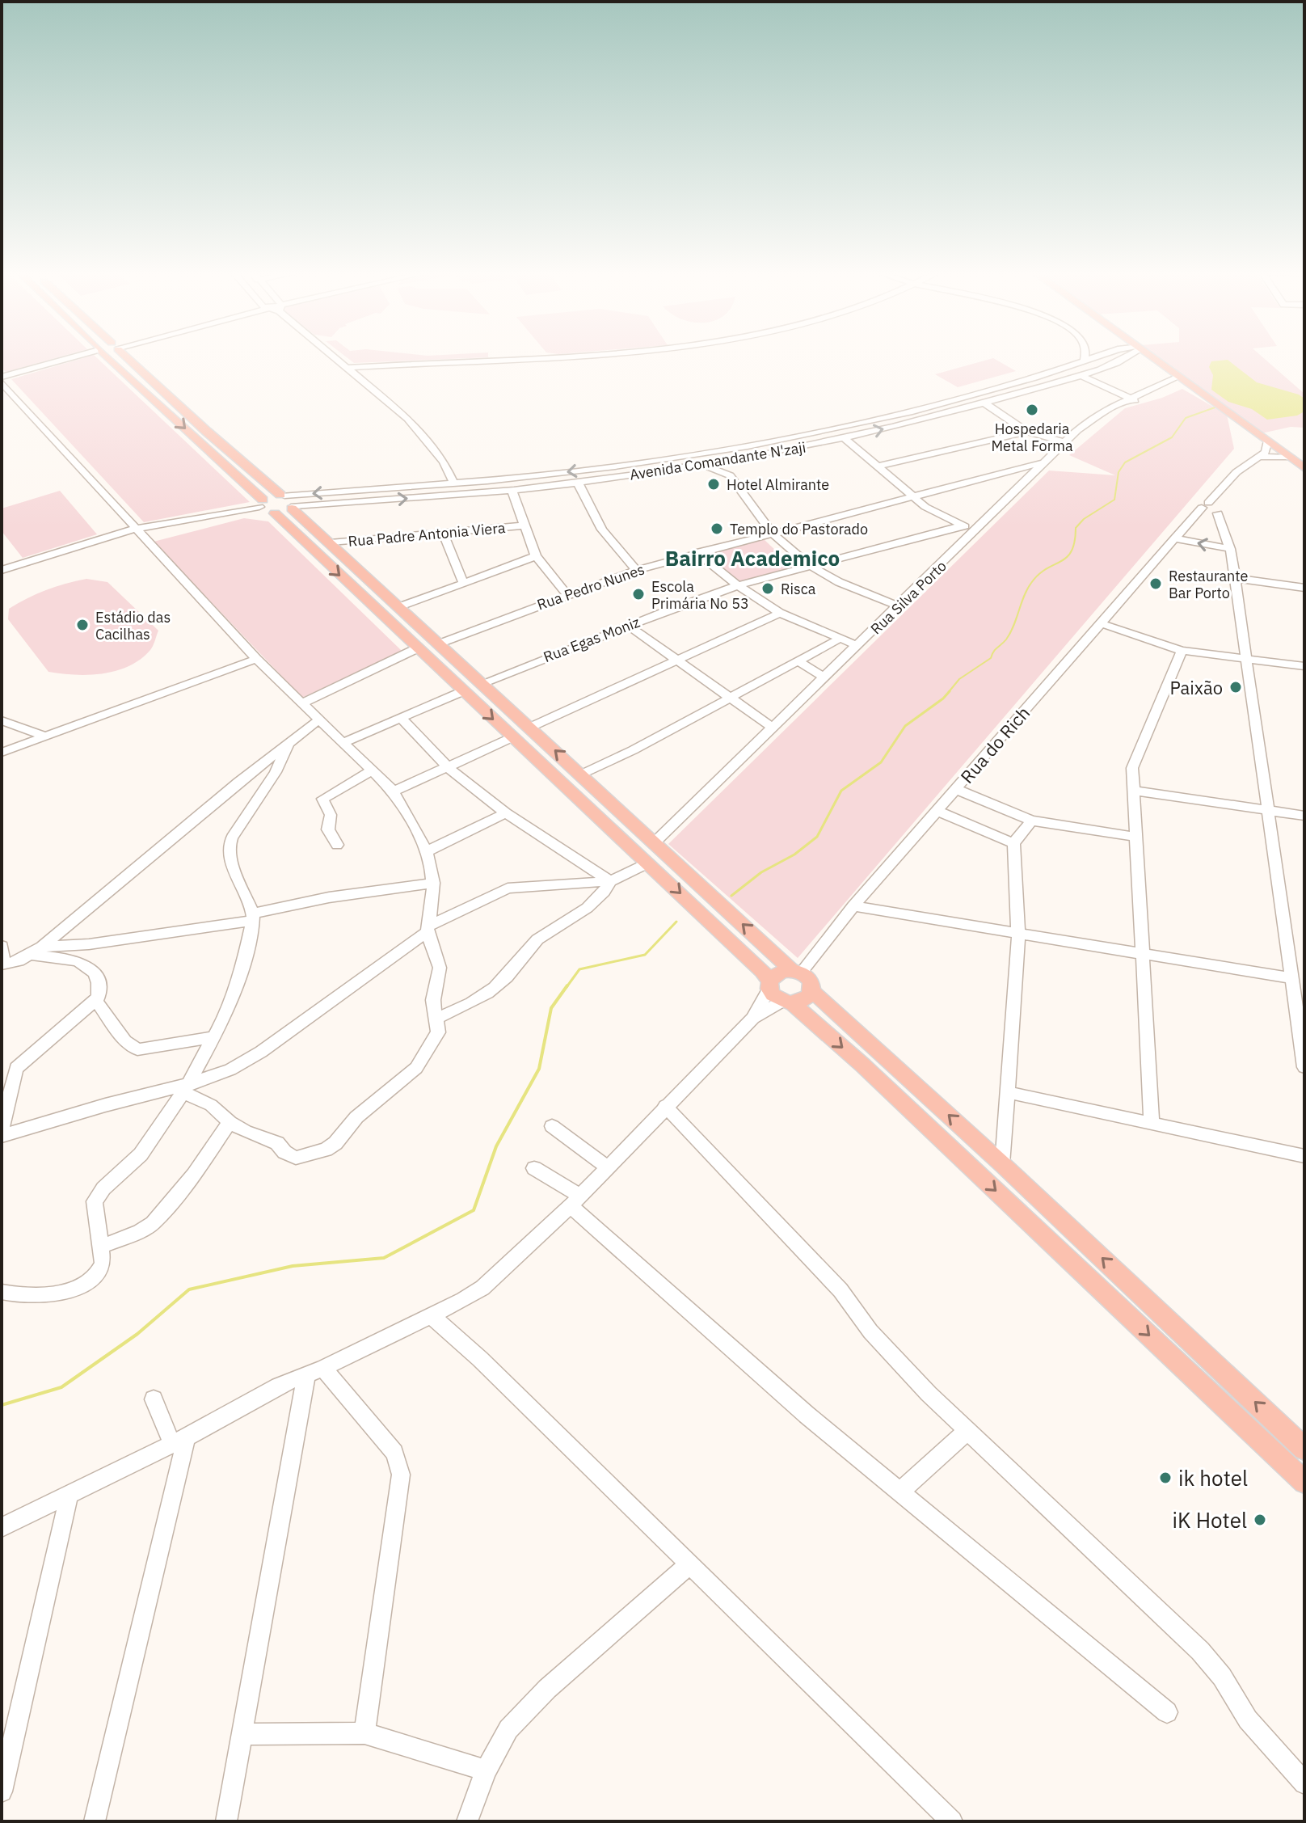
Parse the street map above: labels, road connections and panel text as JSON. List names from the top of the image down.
{
  "streets": {
    "street": [
      "Avenida Comandante N'zaji",
      "Rua Padre Antonia Viera",
      "Rua Pedro Nunes",
      "Rua Silva Porto",
      "Rua Egas Moniz",
      "Rua do Rich"
    ]
  },
  "crossings": [
    ["Rua Pedro Nunes", "Rua Silva Porto"]
  ],
  "districts": ["Bairro Academico"],
  "places": [
    "Hospedaria Metal Forma",
    "Hotel Almirante",
    "Templo do Pastorado",
    "Restaurante Bar Porto",
    "Risca",
    "Escola Primária No 53",
    "Estádio das Cacilhas",
    "Paixão",
    "ik hotel",
    "iK Hotel"
  ]
}
